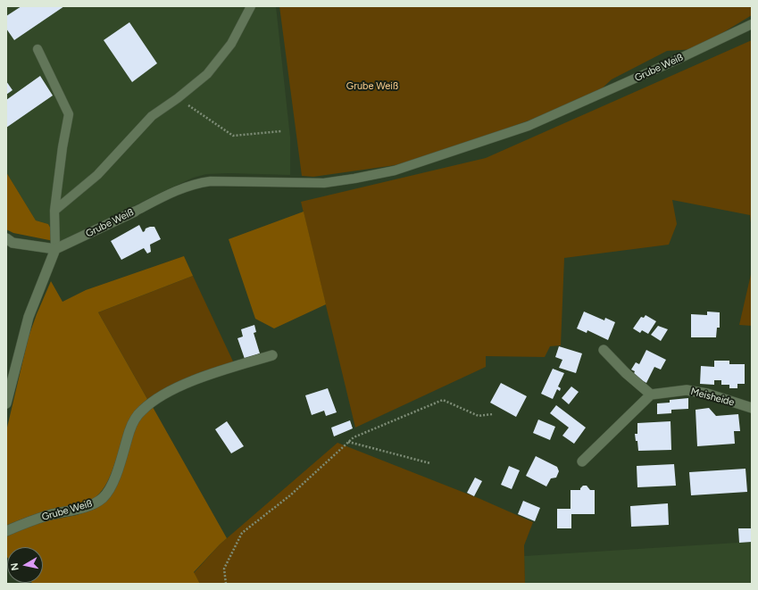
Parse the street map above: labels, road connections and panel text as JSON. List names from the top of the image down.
{
  "streets": {
    "street": ["Grube Weiß", "Meisheide"]
  },
  "parks": ["Grube Weiß"],
  "north": "left"
}
